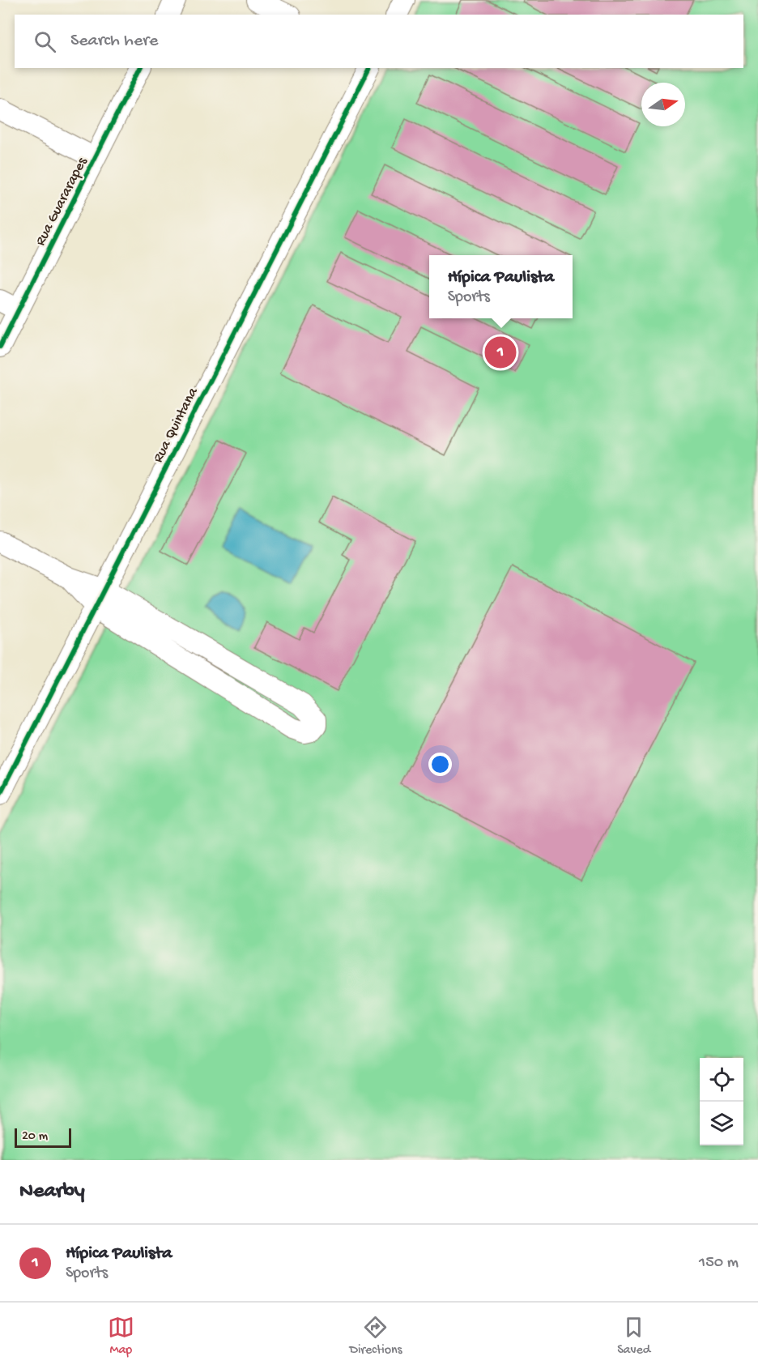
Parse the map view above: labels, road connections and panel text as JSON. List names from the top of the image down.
{
  "streets": {
    "street": ["Rua Guararapes", "Rua Quintana"]
  },
  "scale_bar": "20 m",
  "north": "right",
  "page": {
    "search": "Search here",
    "popup": ["Hípica Paulista", "Sports"],
    "pins": "1",
    "scale": "20 m",
    "heading": "Nearby",
    "list": [
      {
        "mark": "1",
        "name": "Hípica Paulista",
        "note": "Sports",
        "value": "150 m"
      }
    ],
    "nav": ["Map", "Directions", "Saved"]
  }
}
